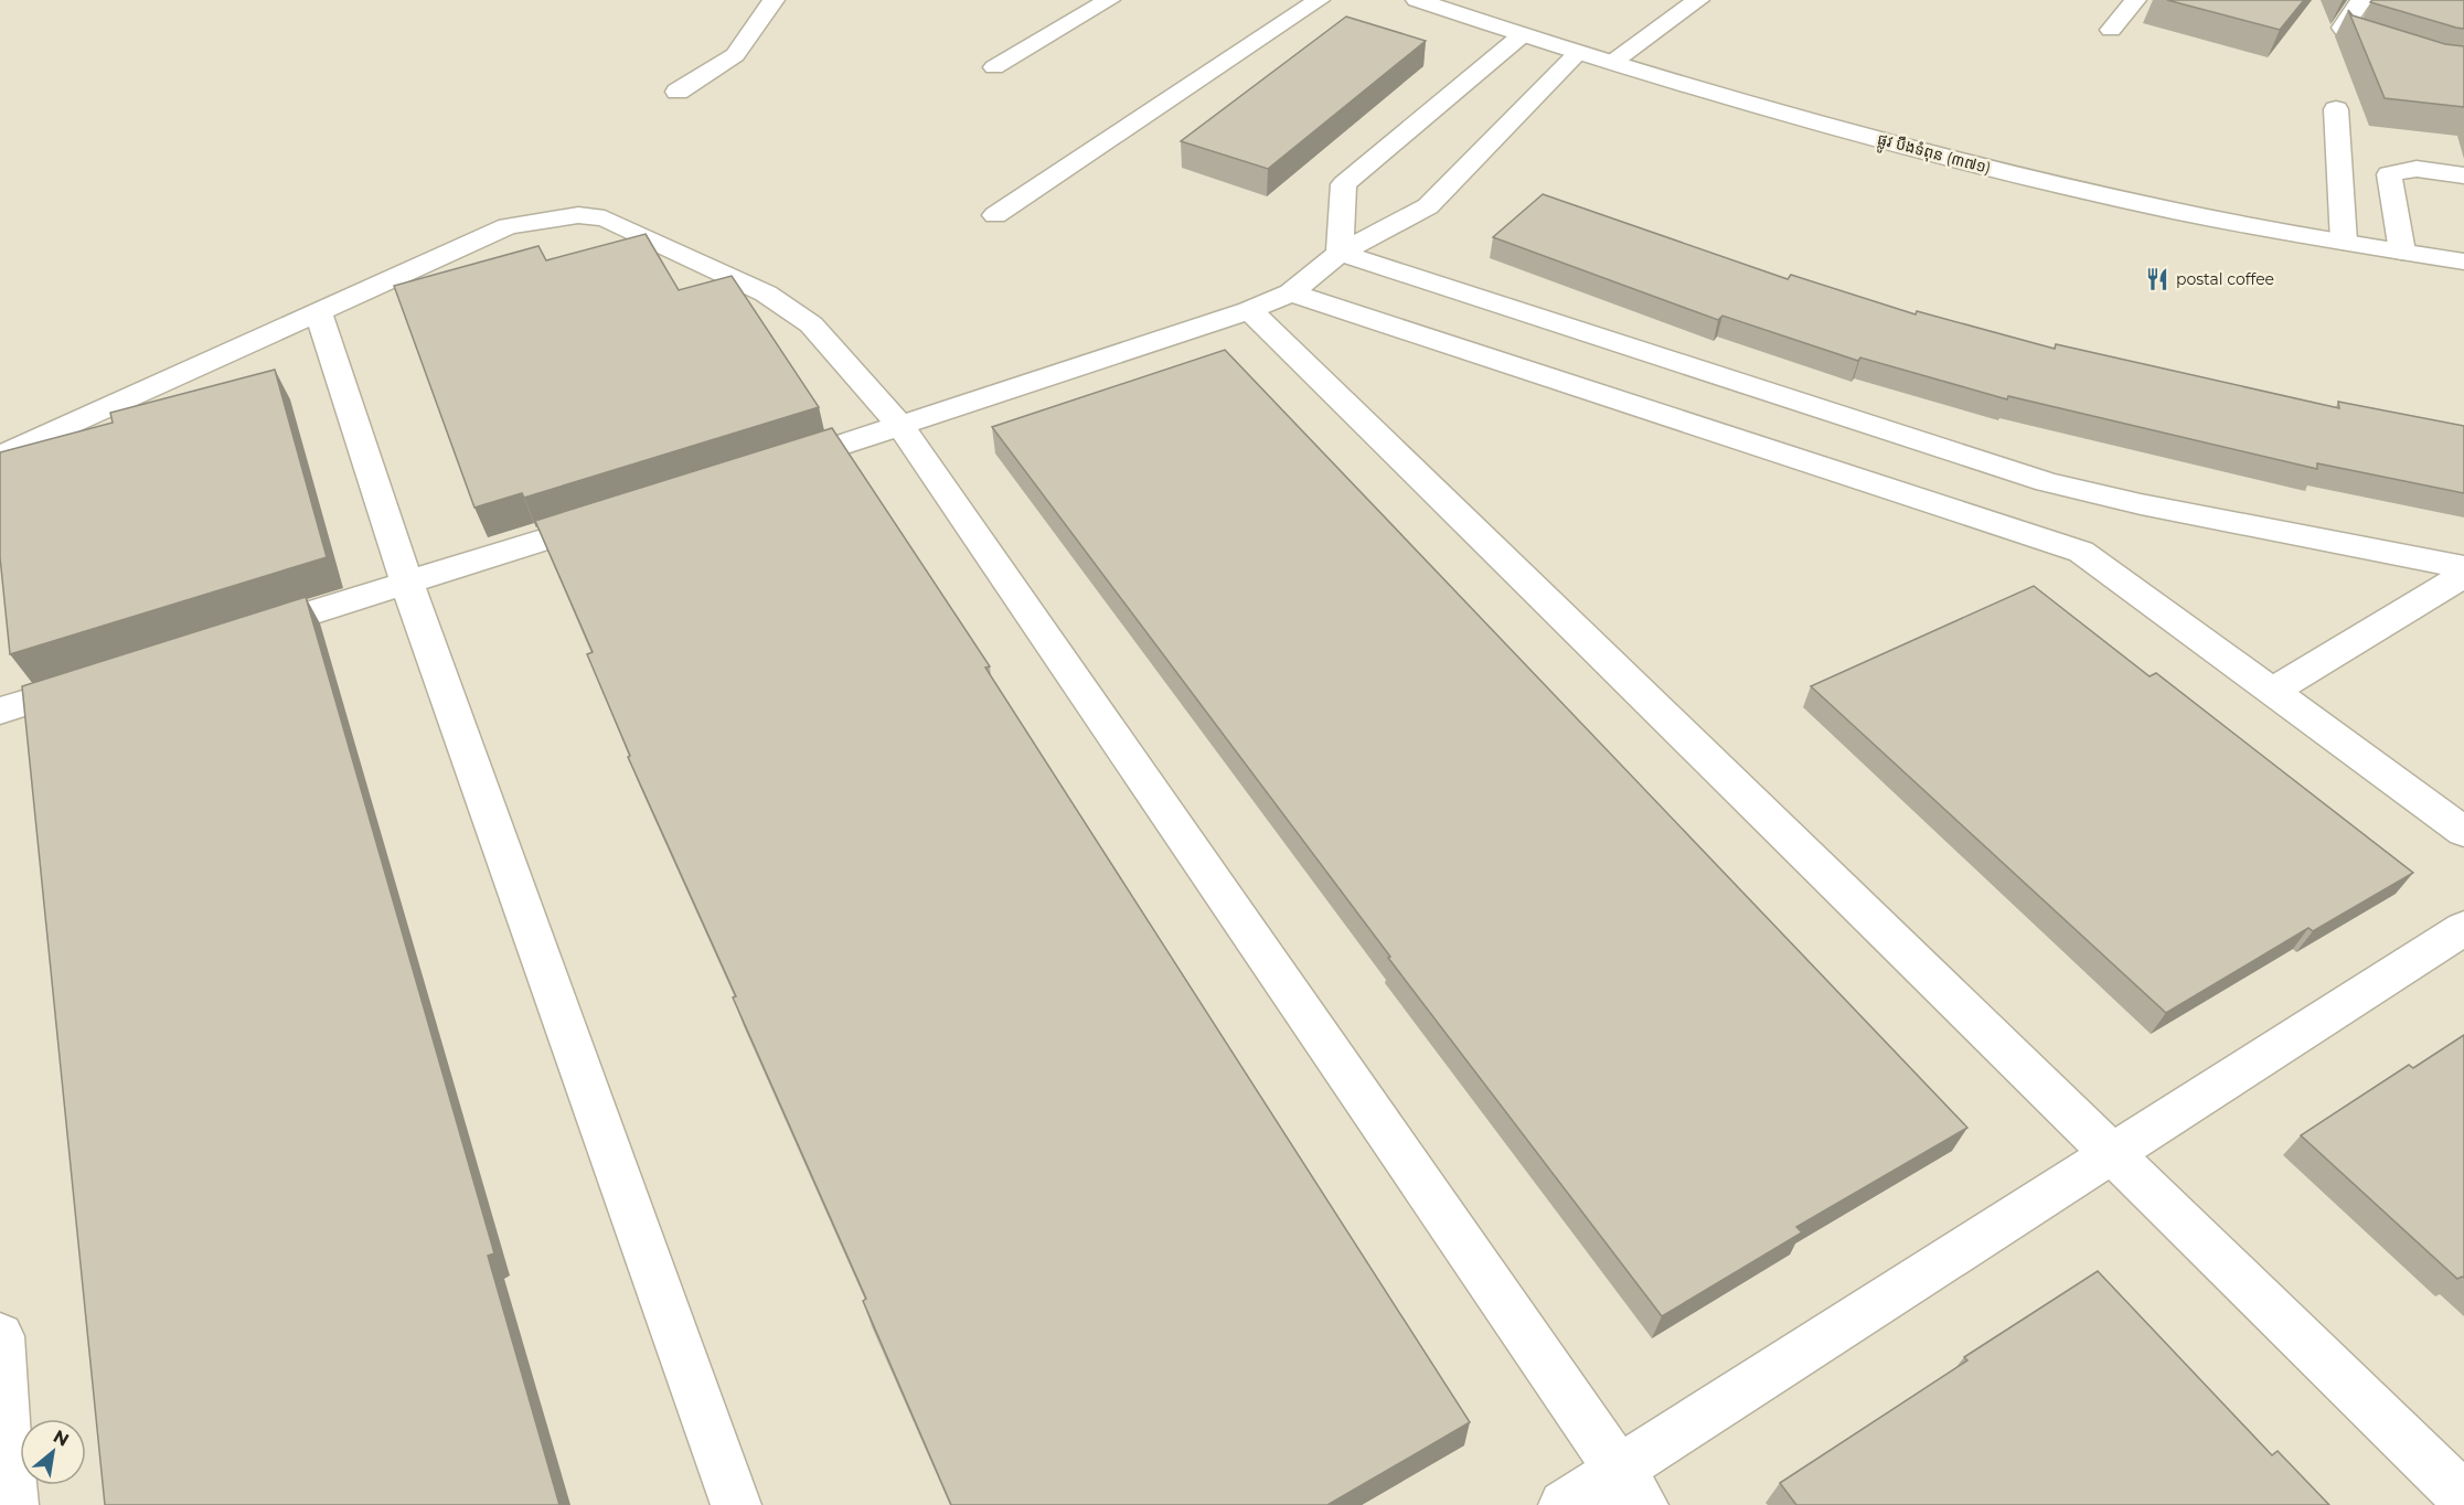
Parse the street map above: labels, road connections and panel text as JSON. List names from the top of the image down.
{
  "streets": {
    "street": ["ផ្លូវ បឹងទំពុន (៣៧១)"]
  },
  "places": {
    "restaurant": ["postal coffee"]
  },
  "north": "top right"
}
